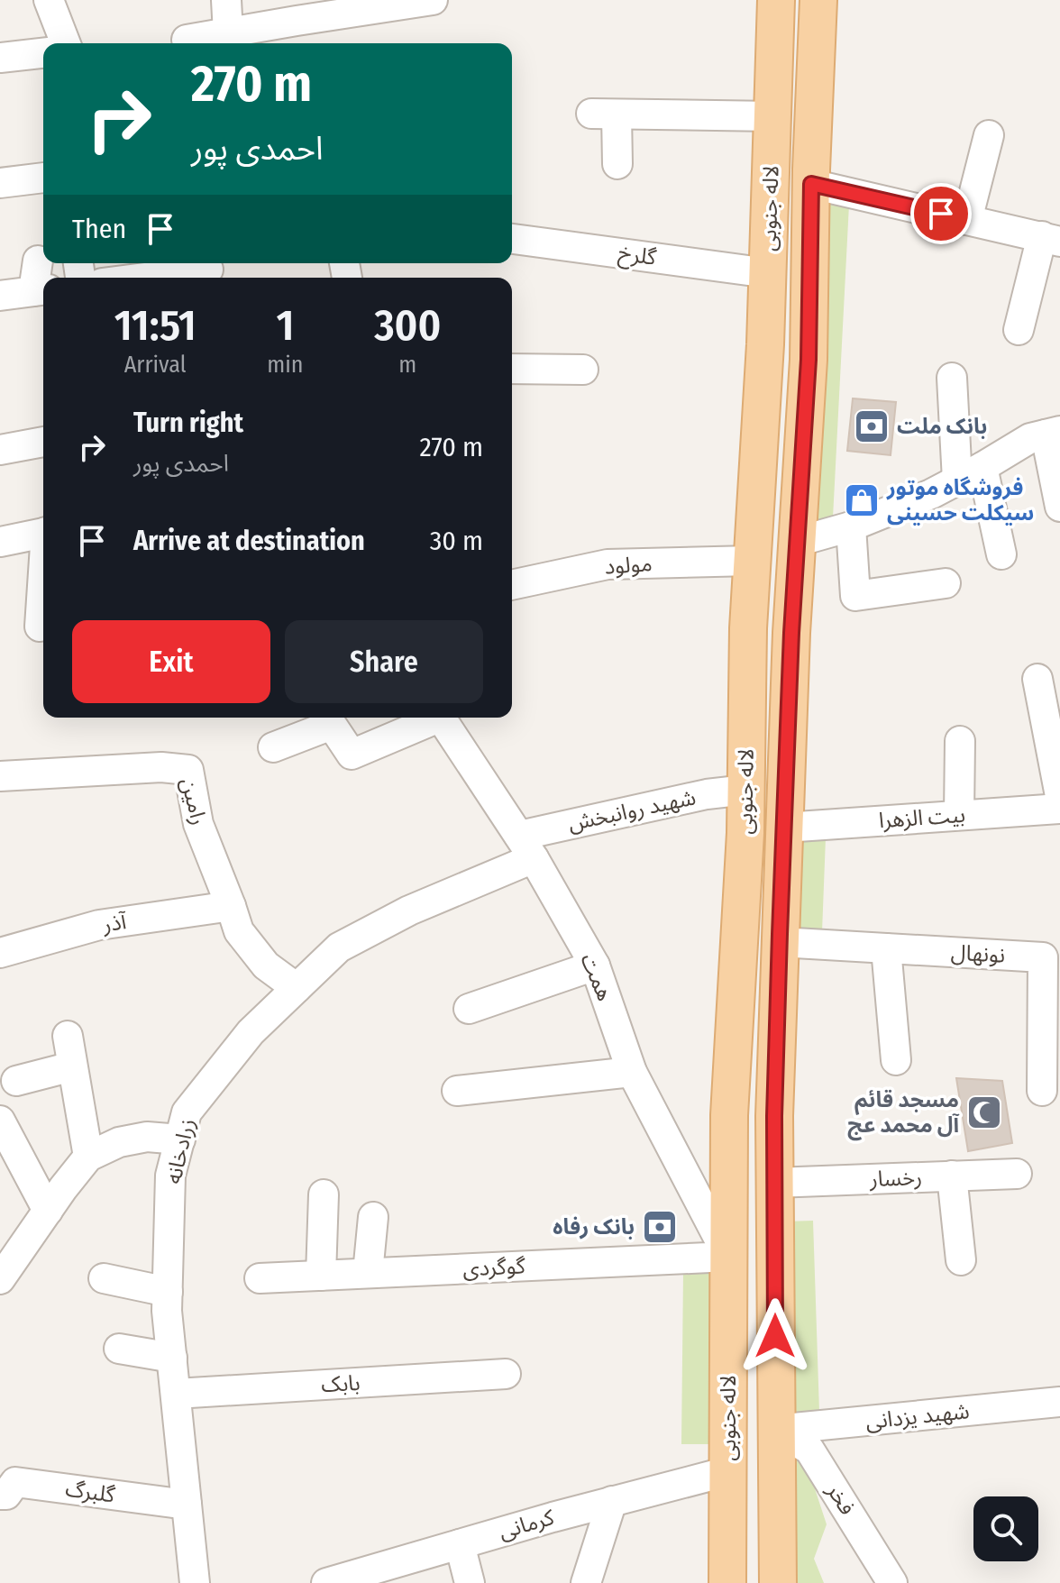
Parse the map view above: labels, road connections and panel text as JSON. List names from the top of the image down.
{
  "streets": {
    "main road": ["لاله جنوبی"],
    "street": [
      "گلرخ",
      "مولود",
      "رامین",
      "شهید روانبخش",
      "بیت الزهرا",
      "آذر",
      "نونهال",
      "همت",
      "زرادخانه",
      "رخسار",
      "گوگردی",
      "بابک",
      "شهید یزدانی",
      "گلبرگ",
      "فخر",
      "کرمانی"
    ]
  },
  "crossings": [
    ["لاله جنوبی", "گلرخ"],
    ["لاله جنوبی", "مولود"],
    ["لاله جنوبی", "شهید روانبخش"],
    ["لاله جنوبی", "بیت الزهرا"],
    ["لاله جنوبی", "نونهال"],
    ["لاله جنوبی", "همت"],
    ["لاله جنوبی", "رخسار"],
    ["لاله جنوبی", "گوگردی"],
    ["لاله جنوبی", "شهید یزدانی"],
    ["لاله جنوبی", "فخر"],
    ["لاله جنوبی", "کرمانی"],
    ["رامین", "آذر"],
    ["رامین", "زرادخانه"],
    ["شهید روانبخش", "همت"],
    ["شهید روانبخش", "زرادخانه"],
    ["همت", "زرادخانه"],
    ["همت", "گوگردی"],
    ["زرادخانه", "بابک"],
    ["زرادخانه", "گلبرگ"],
    ["شهید یزدانی", "فخر"]
  ],
  "places": {
    "bank": ["بانک ملت", "بانک رفاه"],
    "shop": ["فروشگاه موتور سیکلت حسینی"],
    "mosque": ["مسجد قائم آل محمد عج"]
  },
  "page": {
    "turn": ["270 m", "احمدی پور"],
    "then": "Then",
    "eta": [
      "11:51",
      "Arrival",
      "1",
      "min",
      "300",
      "m"
    ],
    "list": [
      {
        "name": "Turn right",
        "note": "احمدی پور",
        "value": "270 m"
      },
      {
        "name": "Arrive at destination",
        "value": "30 m"
      }
    ],
    "buttons": ["Exit", "Share"]
  }
}
